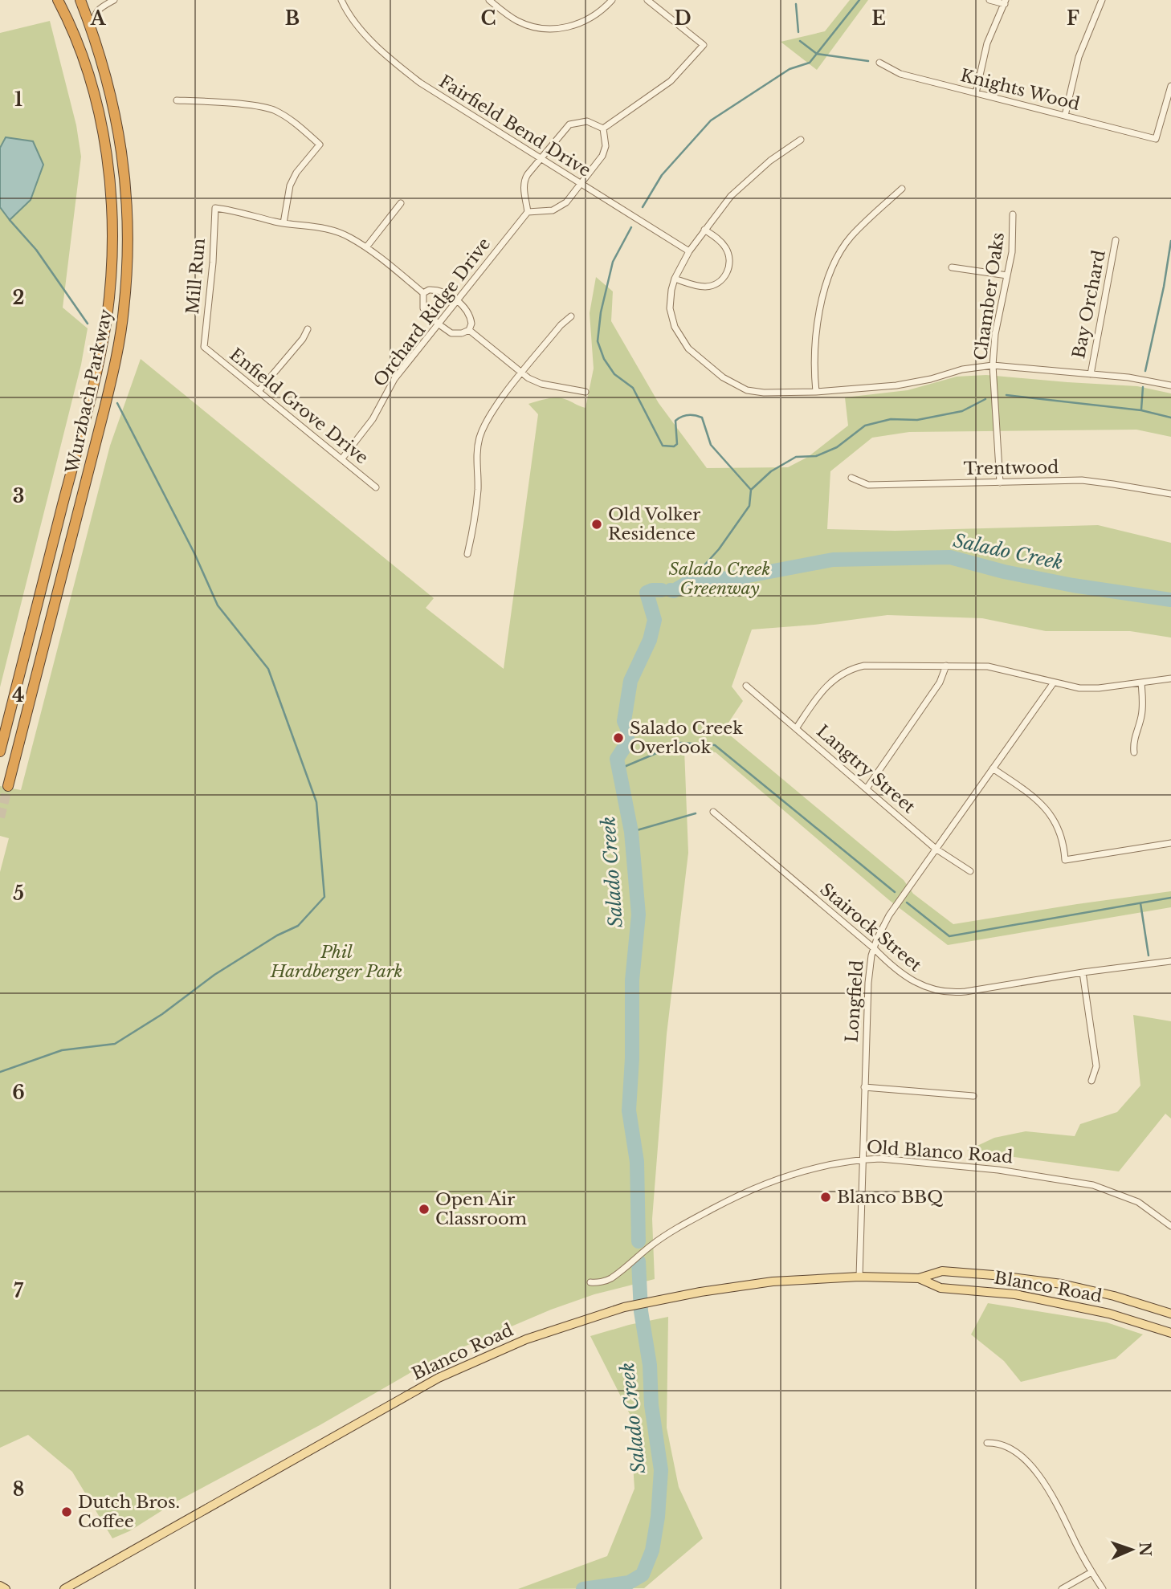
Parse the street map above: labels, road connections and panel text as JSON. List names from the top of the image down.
{
  "streets": {
    "highway": ["Wurzbach Parkway"],
    "main road": ["Blanco Road"],
    "street": [
      "Knights Wood",
      "Fairfield Bend Drive",
      "Mill Run",
      "Chamber Oaks",
      "Bay Orchard",
      "Orchard Ridge Drive",
      "Enfield Grove Drive",
      "Trentwood",
      "Langtry Street",
      "Stairock Street",
      "Longfield",
      "Old Blanco Road"
    ]
  },
  "crossings": [
    ["Mill Run", "Enfield Grove Drive"],
    ["Chamber Oaks", "Trentwood"],
    ["Orchard Ridge Drive", "Enfield Grove Drive"],
    ["Langtry Street", "Longfield"],
    ["Stairock Street", "Longfield"],
    ["Longfield", "Old Blanco Road"],
    ["Longfield", "Blanco Road"]
  ],
  "water": ["Salado Creek"],
  "parks": ["Salado Creek Greenway", "Phil Hardberger Park"],
  "places": [
    "Old Volker Residence",
    "Salado Creek Overlook",
    "Blanco BBQ",
    "Open Air Classroom",
    "Dutch Bros. Coffee"
  ],
  "north": "right",
  "grid": {
    "columns": [
      "A",
      "B",
      "C",
      "D",
      "E",
      "F"
    ],
    "rows": [
      "1",
      "2",
      "3",
      "4",
      "5",
      "6",
      "7",
      "8"
    ]
  }
}
